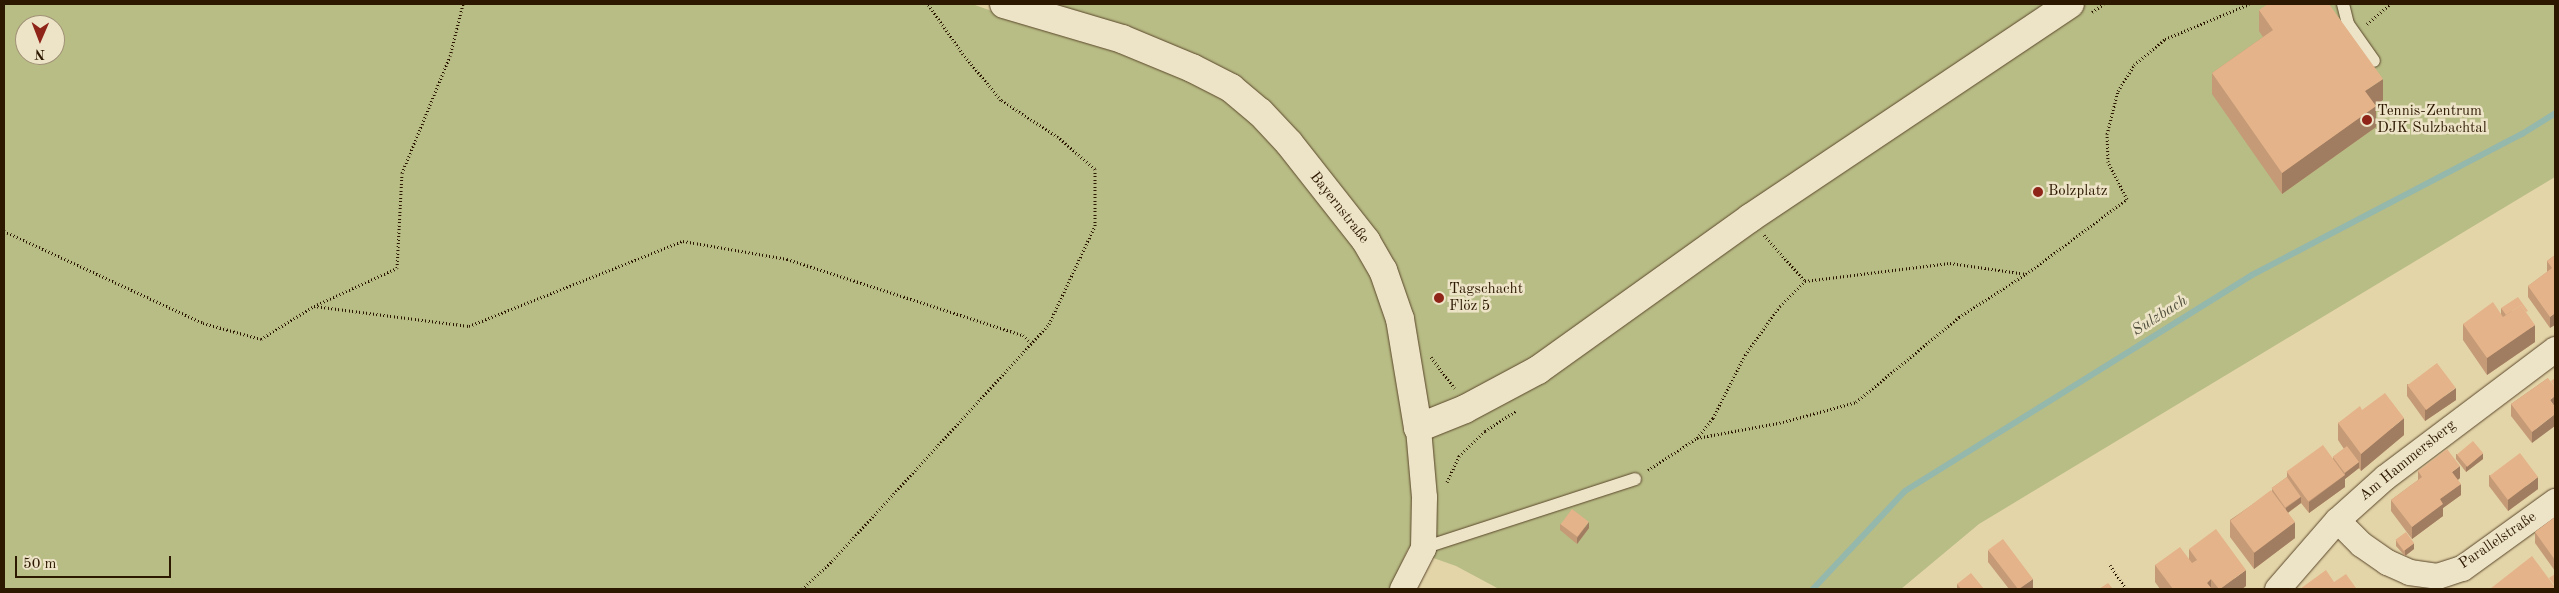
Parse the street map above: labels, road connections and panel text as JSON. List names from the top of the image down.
{
  "streets": {
    "street": ["Bayernstraße", "Am Hammersberg", "Parallelstraße"]
  },
  "crossings": [
    ["Am Hammersberg", "Parallelstraße"]
  ],
  "water": ["Sulzbach"],
  "places": ["Tennis-Zentrum DJK Sulzbachtal", "Bolzplatz", "Tagschacht Flöz 5"],
  "scale_bar": "50 m",
  "north": "bottom"
}
